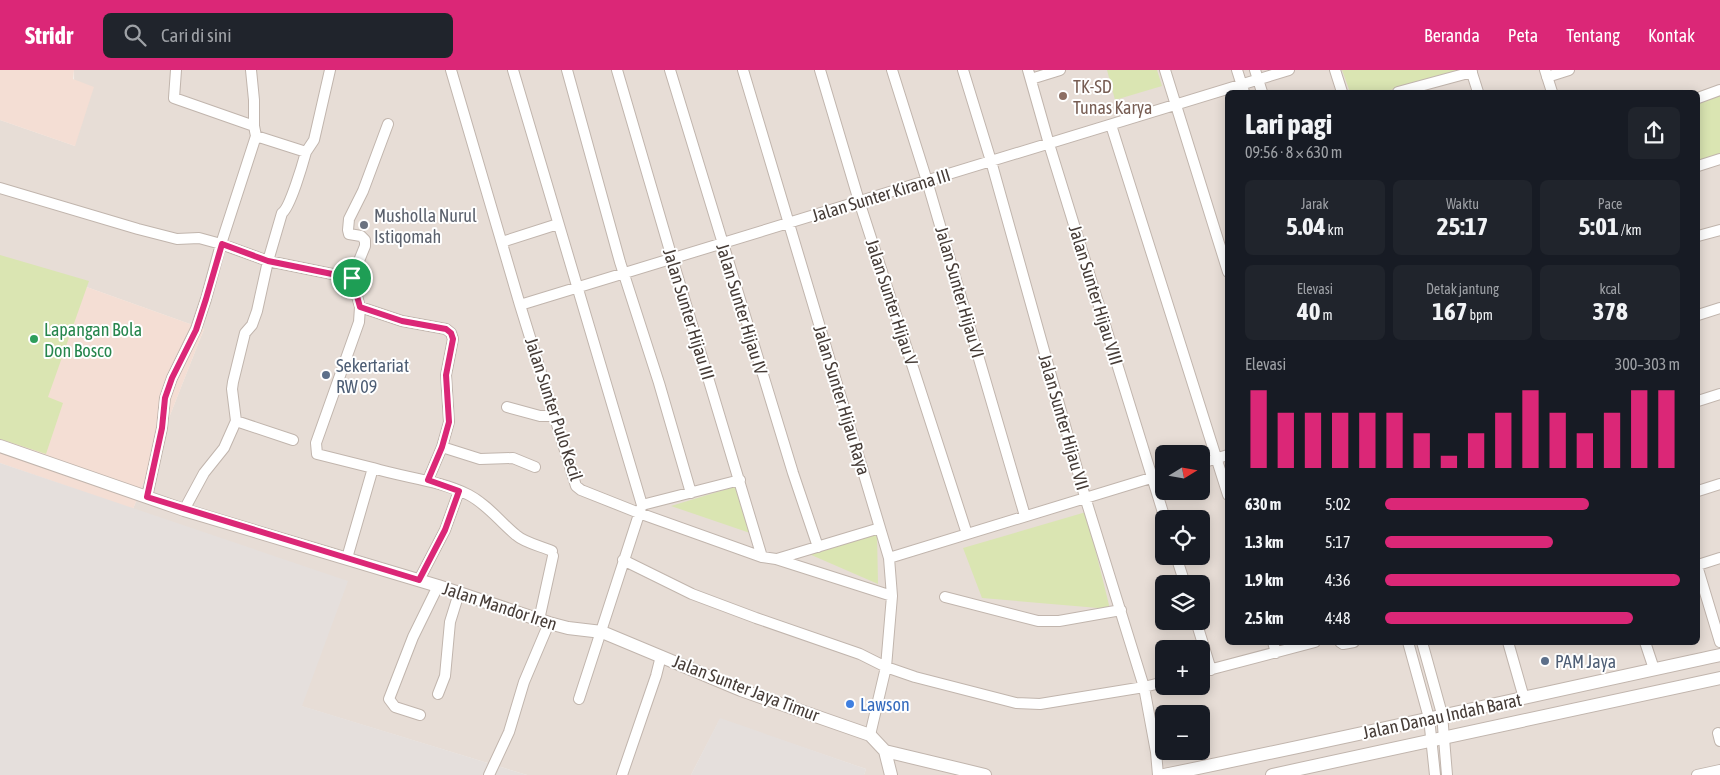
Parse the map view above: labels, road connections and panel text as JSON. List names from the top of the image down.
{
  "streets": {
    "street": [
      "Jalan Sunter Kirana III",
      "Jalan Sunter Hijau VI",
      "Jalan Sunter Hijau VIII",
      "Jalan Sunter Hijau V",
      "Jalan Sunter Hijau IV",
      "Jalan Sunter Hijau III",
      "Jalan Sunter Hijau Raya",
      "Jalan Sunter Pulo Kecil",
      "Jalan Sunter Hijau VII",
      "Jalan Mandor Iren",
      "Jalan Sunter Jaya Timur",
      "Jalan Danau Indah Barat"
    ]
  },
  "crossings": [
    ["Jalan Sunter Kirana III", "Jalan Sunter Hijau VI"],
    ["Jalan Sunter Kirana III", "Jalan Sunter Hijau VIII"],
    ["Jalan Sunter Kirana III", "Jalan Sunter Hijau V"],
    ["Jalan Sunter Kirana III", "Jalan Sunter Hijau IV"],
    ["Jalan Sunter Kirana III", "Jalan Sunter Hijau III"],
    ["Jalan Sunter Kirana III", "Jalan Sunter Hijau Raya"],
    ["Jalan Sunter Kirana III", "Jalan Sunter Pulo Kecil"],
    ["Jalan Sunter Kirana III", "Jalan Sunter Hijau VII"],
    ["Jalan Sunter Hijau III", "Jalan Sunter Pulo Kecil"],
    ["Jalan Sunter Hijau Raya", "Jalan Sunter Pulo Kecil"],
    ["Jalan Sunter Hijau Raya", "Jalan Sunter Jaya Timur"],
    ["Jalan Mandor Iren", "Jalan Sunter Jaya Timur"]
  ],
  "places": [
    "TK-SD Tunas Karya",
    "Musholla Nurul Istiqomah",
    "Lapangan Bola Don Bosco",
    "Sekertariat RW 09",
    "PAM Jaya",
    "Lawson"
  ],
  "north": "right",
  "page": {
    "header": "Stridr",
    "search": "Cari di sini",
    "nav": [
      "Beranda",
      "Peta",
      "Tentang",
      "Kontak"
    ],
    "heading": ["Lari pagi", "09:56 · 8 × 630 m"],
    "stats": [
      ["Jarak", "5.04 km"],
      ["Waktu", "25:17"],
      ["Pace", "5:01 /km"],
      ["Elevasi", "40 m"],
      ["Detak jantung", "167 bpm"],
      ["kcal", "378"]
    ],
    "chart": ["Elevasi", "300–303 m"],
    "map_buttons": ["+", "−"],
    "list": [
      {
        "name": "630 m",
        "note": "5:02"
      },
      {
        "name": "1.3 km",
        "note": "5:17"
      },
      {
        "name": "1.9 km",
        "note": "4:36"
      },
      {
        "name": "2.5 km",
        "note": "4:48"
      }
    ]
  }
}
